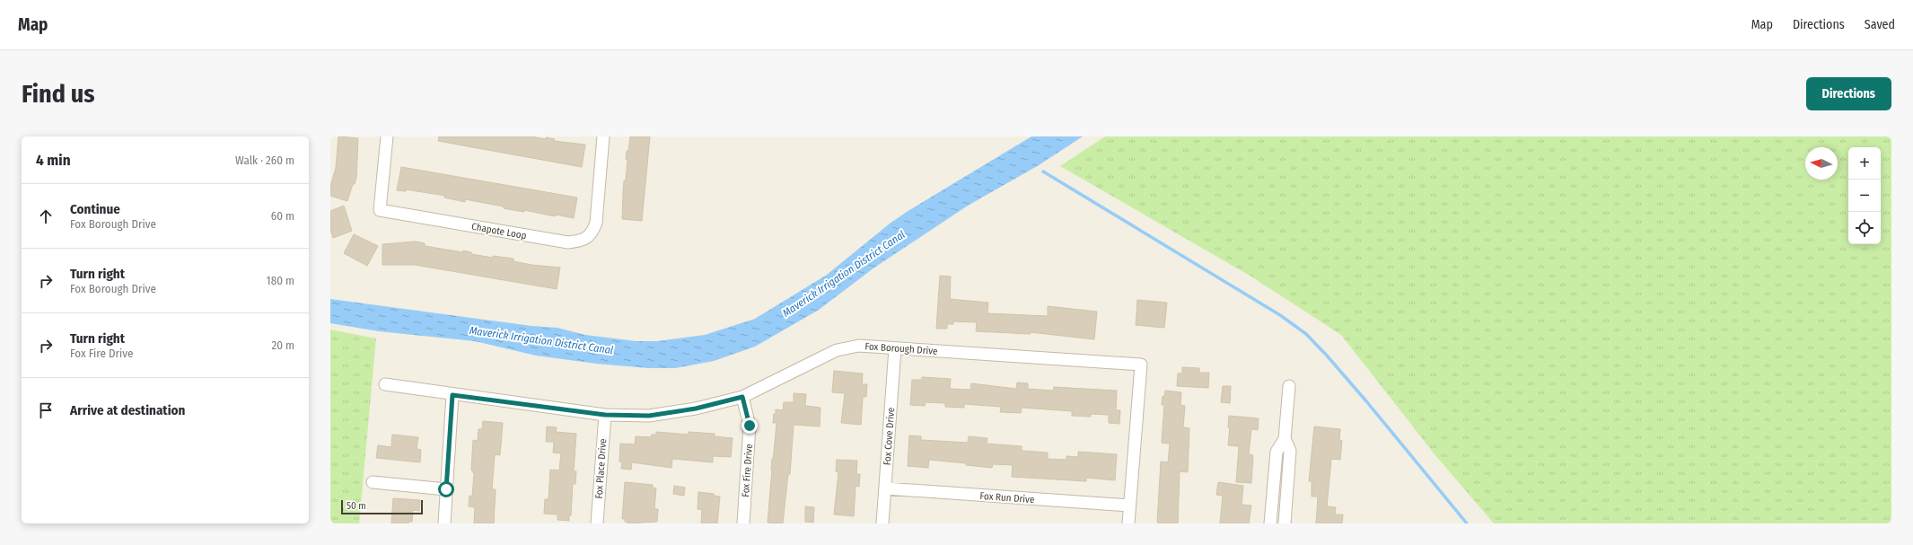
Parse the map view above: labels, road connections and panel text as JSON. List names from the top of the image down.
{
  "streets": {
    "street": [
      "Chapote Loop",
      "Fox Borough Drive",
      "Fox Cove Drive",
      "Fox Place Drive",
      "Fox Fire Drive",
      "Fox Run Drive"
    ]
  },
  "crossings": [
    ["Fox Borough Drive", "Fox Cove Drive"],
    ["Fox Borough Drive", "Fox Place Drive"],
    ["Fox Borough Drive", "Fox Fire Drive"],
    ["Fox Borough Drive", "Fox Run Drive"],
    ["Fox Cove Drive", "Fox Run Drive"]
  ],
  "water": ["Maverick Irrigation District Canal"],
  "scale_bar": "50 m",
  "north": "left",
  "page": {
    "header": "Map",
    "nav": ["Map", "Directions", "Saved"],
    "buttons": "Directions",
    "title": "Find us",
    "heading": ["4 min", "Walk · 260 m"],
    "map_buttons": ["+", "−"],
    "list": [
      ["Continue", "Fox Borough Drive", "60 m"],
      ["Turn right", "Fox Borough Drive", "180 m"],
      ["Turn right", "Fox Fire Drive", "20 m"],
      "Arrive at destination"
    ],
    "scale": "50 m"
  }
}
